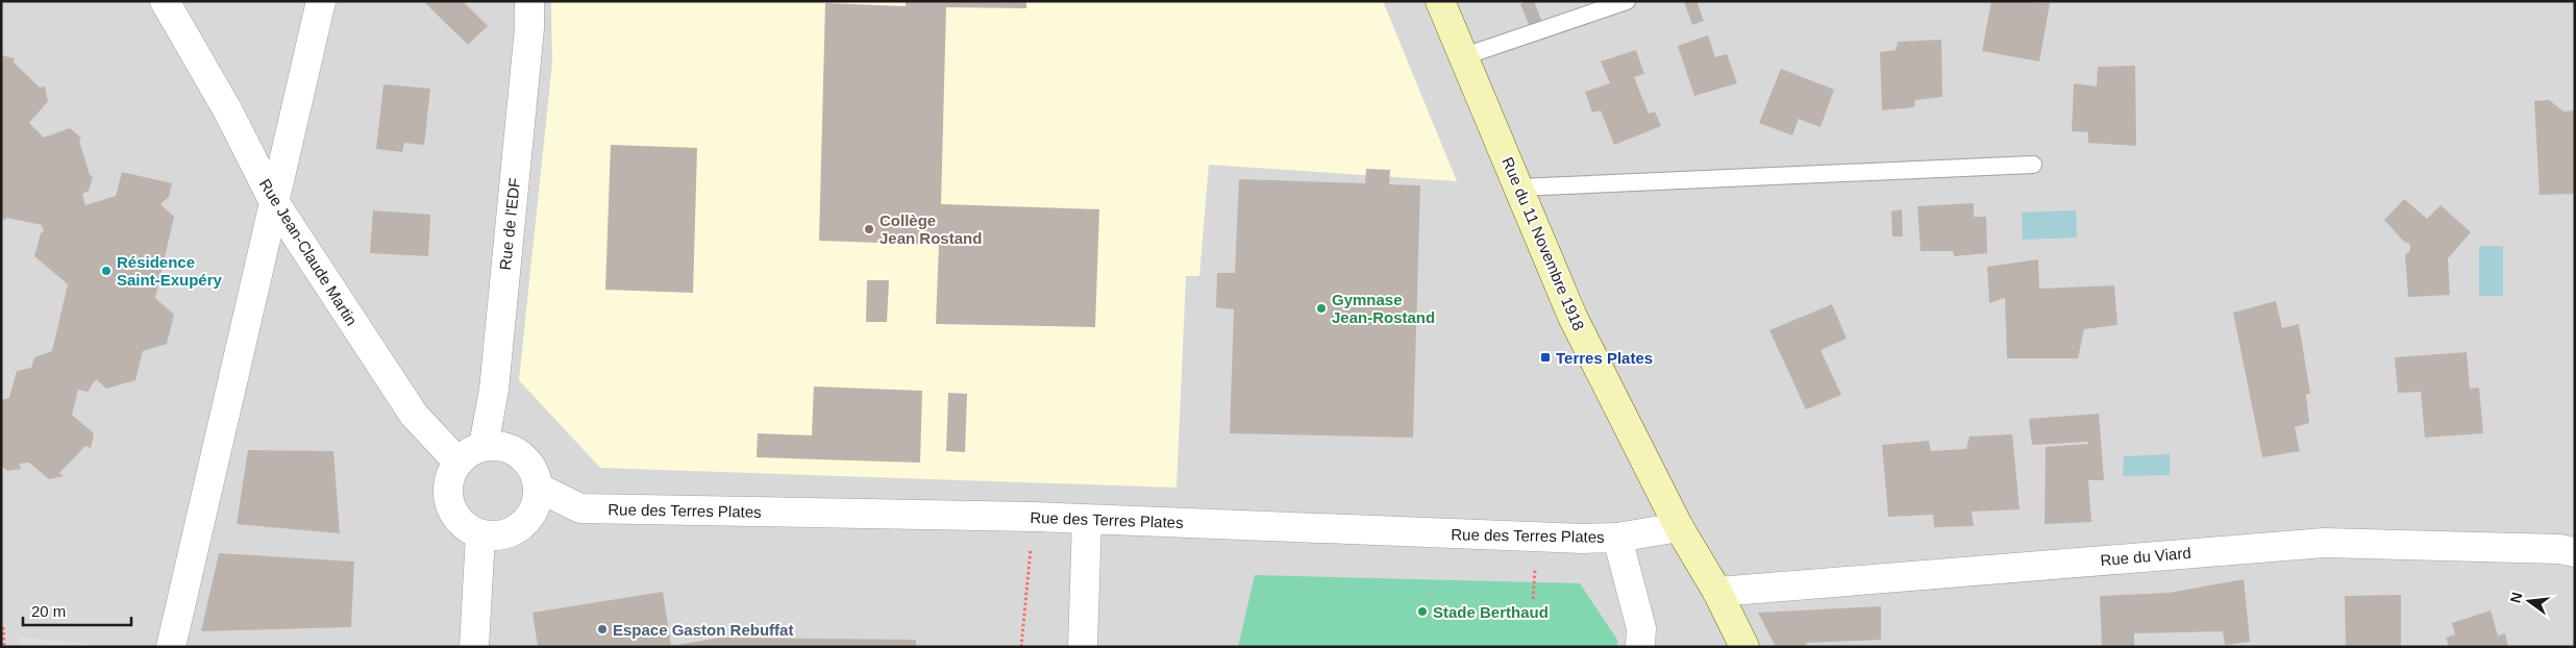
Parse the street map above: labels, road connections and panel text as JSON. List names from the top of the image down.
{
  "streets": {
    "main road": ["Rue du 11 Novembre 1918"],
    "street": [
      "Rue de l'EDF",
      "Rue Jean-Claude Martin",
      "Rue des Terres Plates",
      "Rue du Viard"
    ]
  },
  "crossings": [
    ["Rue de l'EDF", "Rue Jean-Claude Martin"],
    ["Rue de l'EDF", "Rue des Terres Plates"],
    ["Rue du 11 Novembre 1918", "Rue des Terres Plates"],
    ["Rue du 11 Novembre 1918", "Rue du Viard"],
    ["Rue Jean-Claude Martin", "Rue des Terres Plates"]
  ],
  "places": {
    "other": [
      "Collège Jean Rostand",
      "Résidence Saint-Exupéry",
      "Gymnase Jean-Rostand",
      "Stade Berthaud",
      "Espace Gaston Rebuffat"
    ],
    "transit": ["Terres Plates"]
  },
  "scale_bar": "20 m",
  "north": "left"
}
